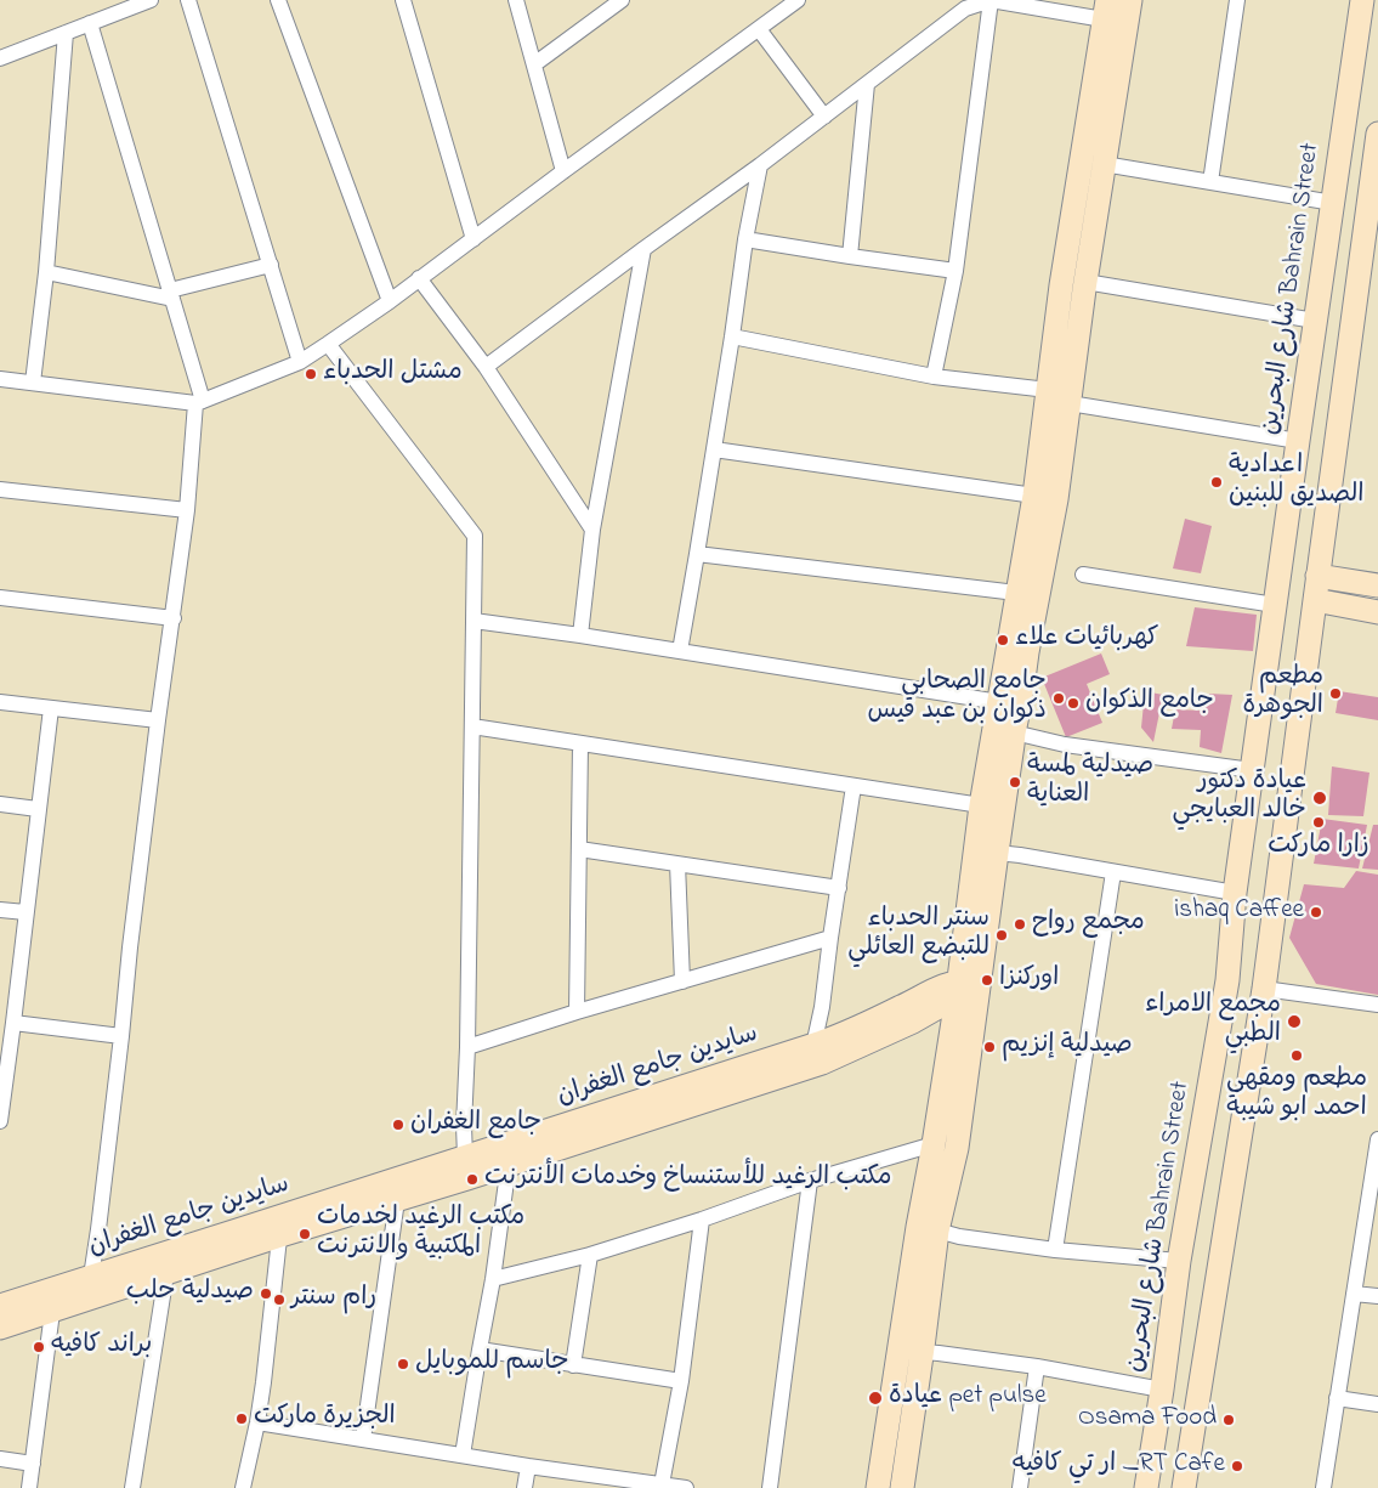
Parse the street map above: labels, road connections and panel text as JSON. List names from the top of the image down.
{
  "streets": {
    "street": ["شارع البحرين Bahrain Street", "سايدين جامع الغفران"]
  },
  "places": [
    "مشتل الحدباء",
    "اعدادية الصديق للبنين",
    "كهربائيات علاء",
    "مطعم الجوهرة",
    "جامع الصحابي ذكوان بن عبد قيس",
    "جامع الذكوان",
    "صيدلية لمسة العناية",
    "عيادة دكتور خالد العبايجي",
    "زارا ماركت",
    "ishaq Caffee",
    "مجمع رواح",
    "سنتر الحدباء للتبضع العائلي",
    "اوركنزا",
    "مجمع الامراء الطبي",
    "صيدلية إنزيم",
    "مطعم ومقهى احمد ابو شيبة",
    "جامع الغفران",
    "مكتب الرغيد للأستنساخ وخدمات الأنترنت",
    "مكتب الرغيد لخدمات المكتبية والانترنت",
    "صيدلية حلب",
    "رام سنتر",
    "براند كافيه",
    "جاسم للموبايل",
    "عيادة pet pulse",
    "الجزيرة ماركت",
    "Osama Food",
    "ار تي كافيه _RT Cafe"
  ]
}
